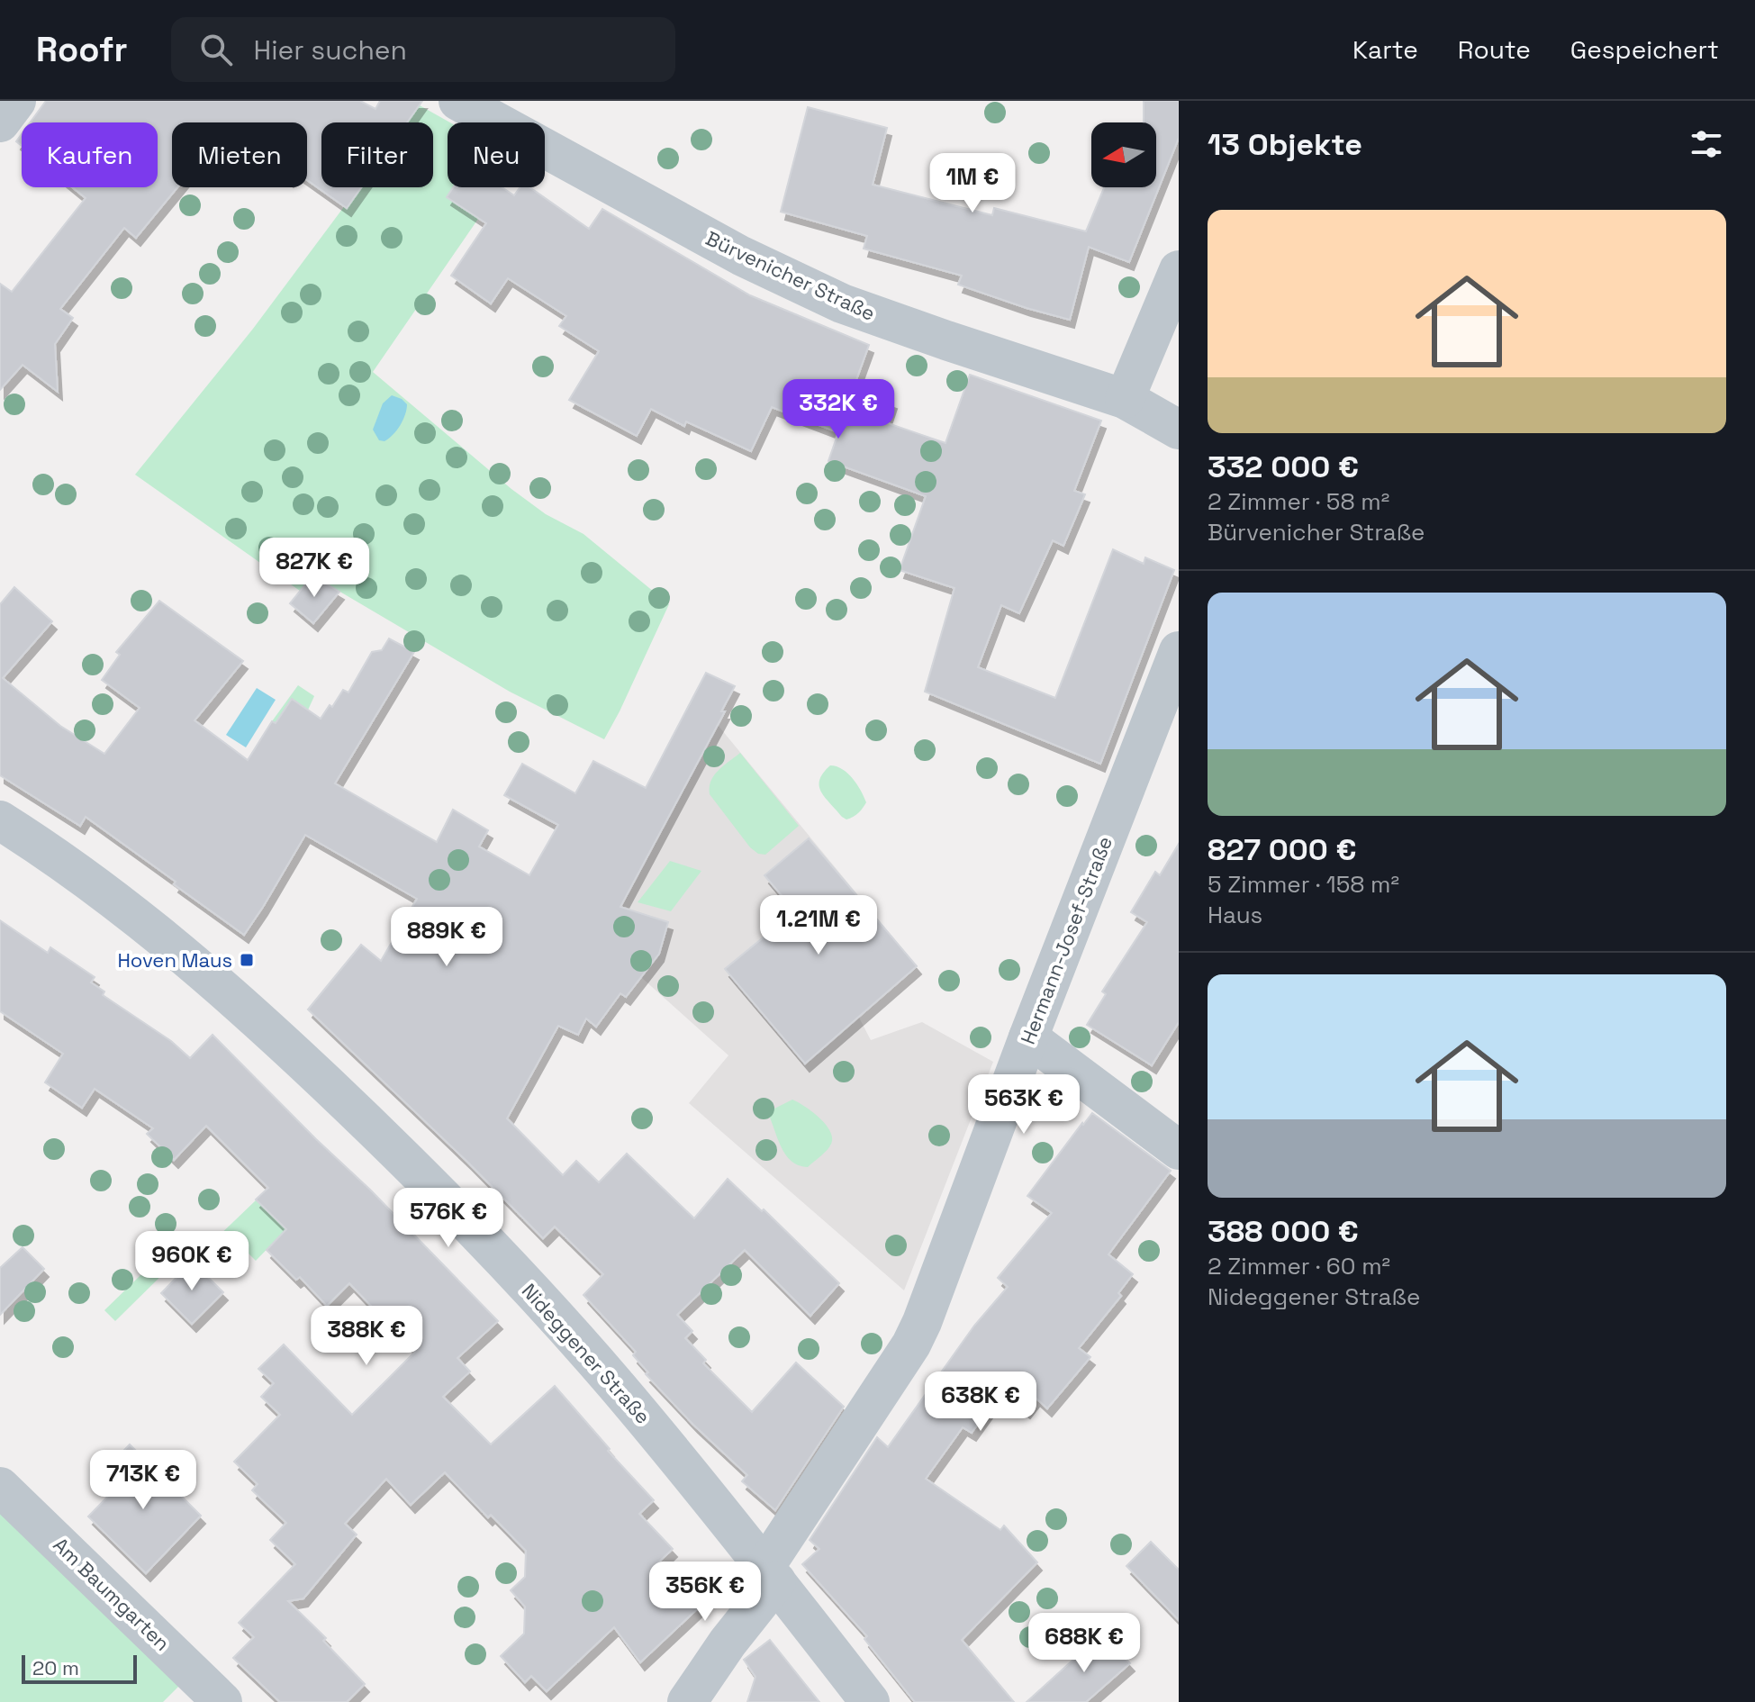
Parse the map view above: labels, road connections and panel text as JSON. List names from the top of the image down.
{
  "streets": {
    "street": [
      "Bürvenicher Straße",
      "Hermann-Josef-Straße",
      "Nideggener Straße",
      "Am Baumgarten"
    ]
  },
  "crossings": [
    ["Hermann-Josef-Straße", "Nideggener Straße"]
  ],
  "places": {
    "transit": ["Hoven Maus"]
  },
  "scale_bar": "20 m",
  "north": "left",
  "page": {
    "header": "Roofr",
    "search": "Hier suchen",
    "nav": ["Karte", "Route", "Gespeichert"],
    "heading": "13 Objekte",
    "chip": [
      "Kaufen",
      "Mieten",
      "Filter",
      "Neu"
    ],
    "price": [
      "1M €",
      "332K €",
      "827K €",
      "1.21M €",
      "889K €",
      "563K €",
      "576K €",
      "960K €",
      "388K €",
      "638K €",
      "713K €",
      "356K €",
      "688K €"
    ],
    "list": [
      {
        "name": "332 000 €",
        "note": "2 Zimmer · 58 m² · Bürvenicher Straße"
      },
      {
        "name": "827 000 €",
        "note": "5 Zimmer · 158 m² · Haus"
      },
      {
        "name": "388 000 €",
        "note": "2 Zimmer · 60 m² · Nideggener Straße"
      }
    ],
    "scale": "20 m"
  }
}
